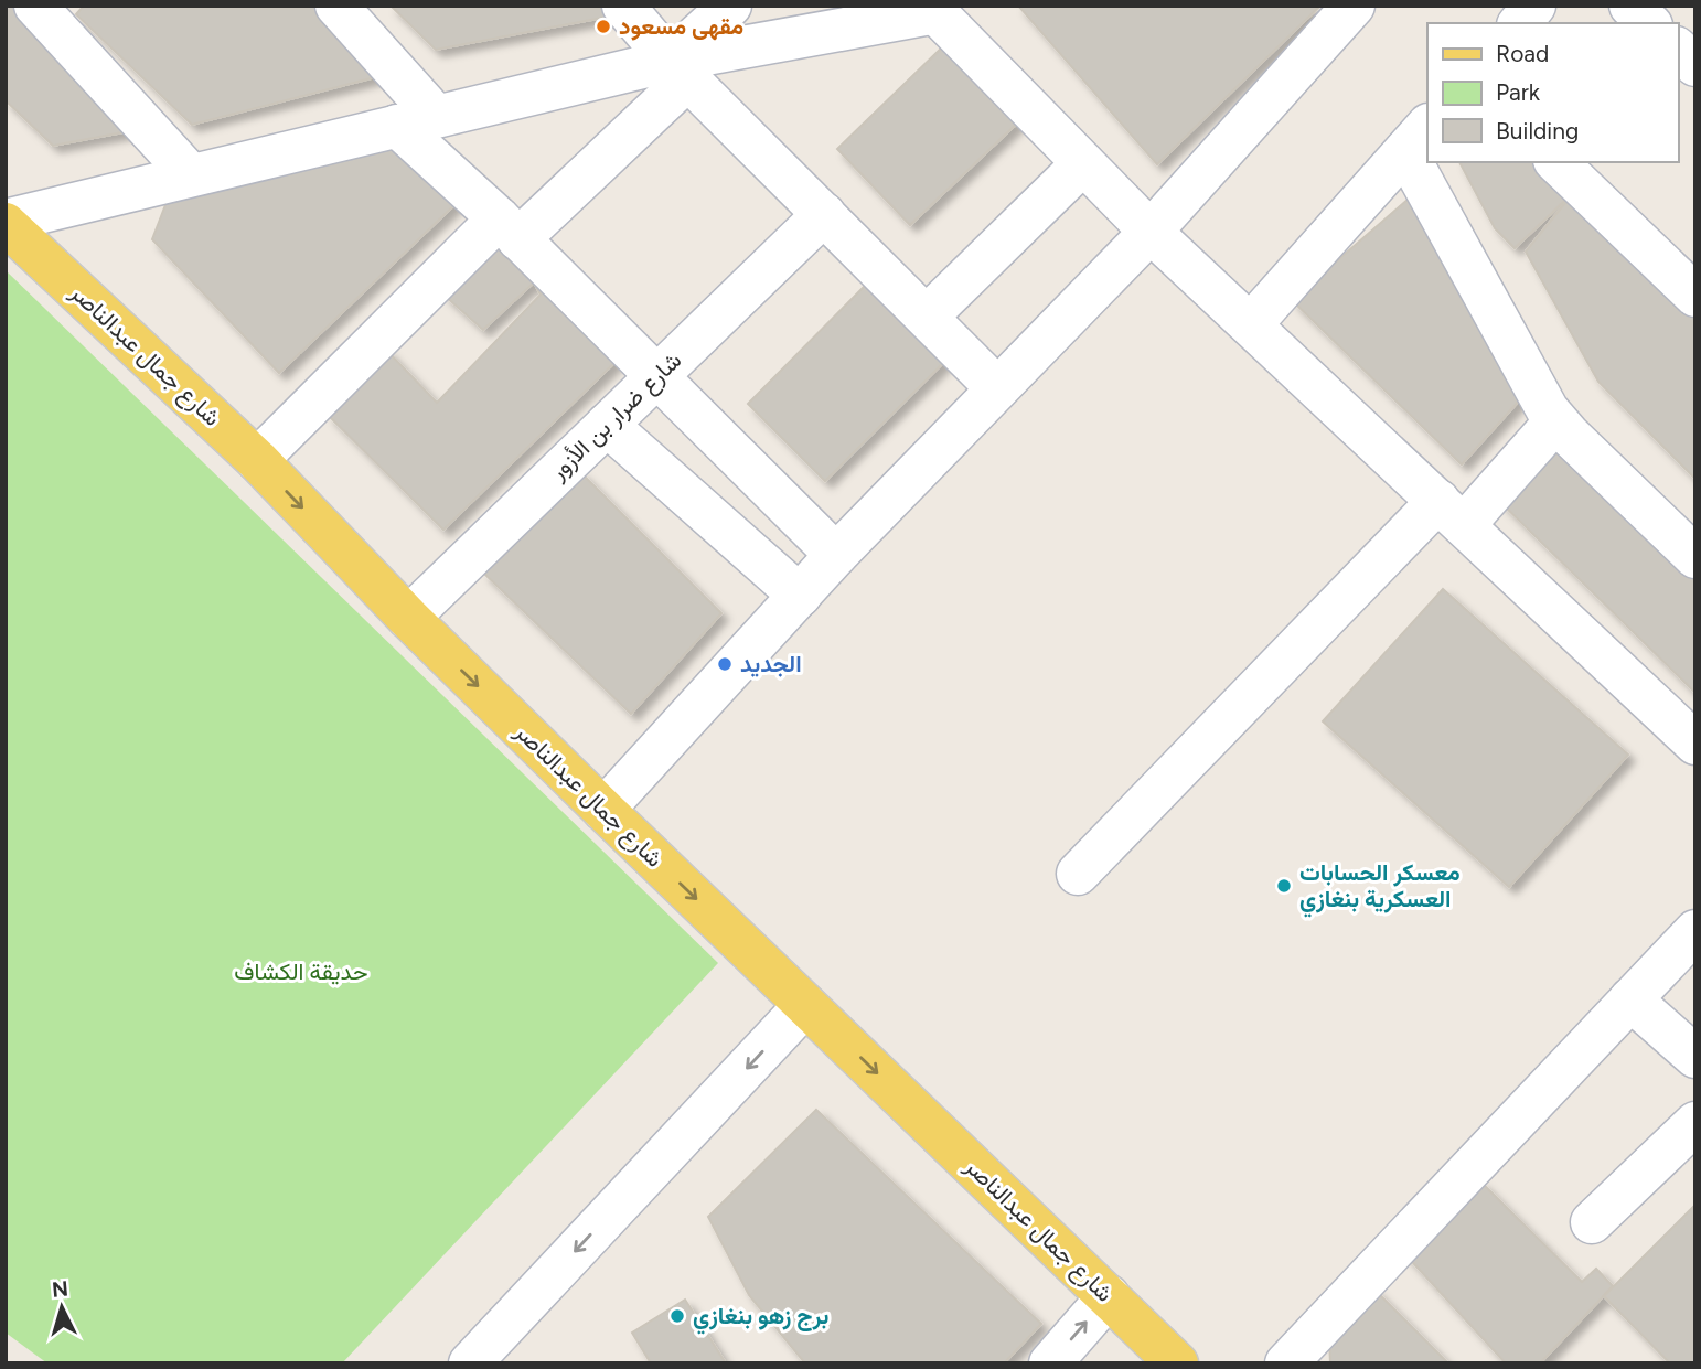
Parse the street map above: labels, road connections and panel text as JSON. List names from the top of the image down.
{
  "streets": {
    "main road": ["شارع جمال عبدالناصر"],
    "street": ["شارع ضرار بن الأزور"]
  },
  "crossings": [
    ["شارع جمال عبدالناصر", "شارع ضرار بن الأزور"]
  ],
  "one_way": ["شارع جمال عبدالناصر"],
  "parks": ["حديقة الكشاف"],
  "places": [
    "مقهى مسعود",
    "الجديد",
    "معسكر الحسابات العسكرية بنغازي",
    "برج زهو بنغازي"
  ],
  "legend": ["Road", "Park", "Building"],
  "north": "top"
}
